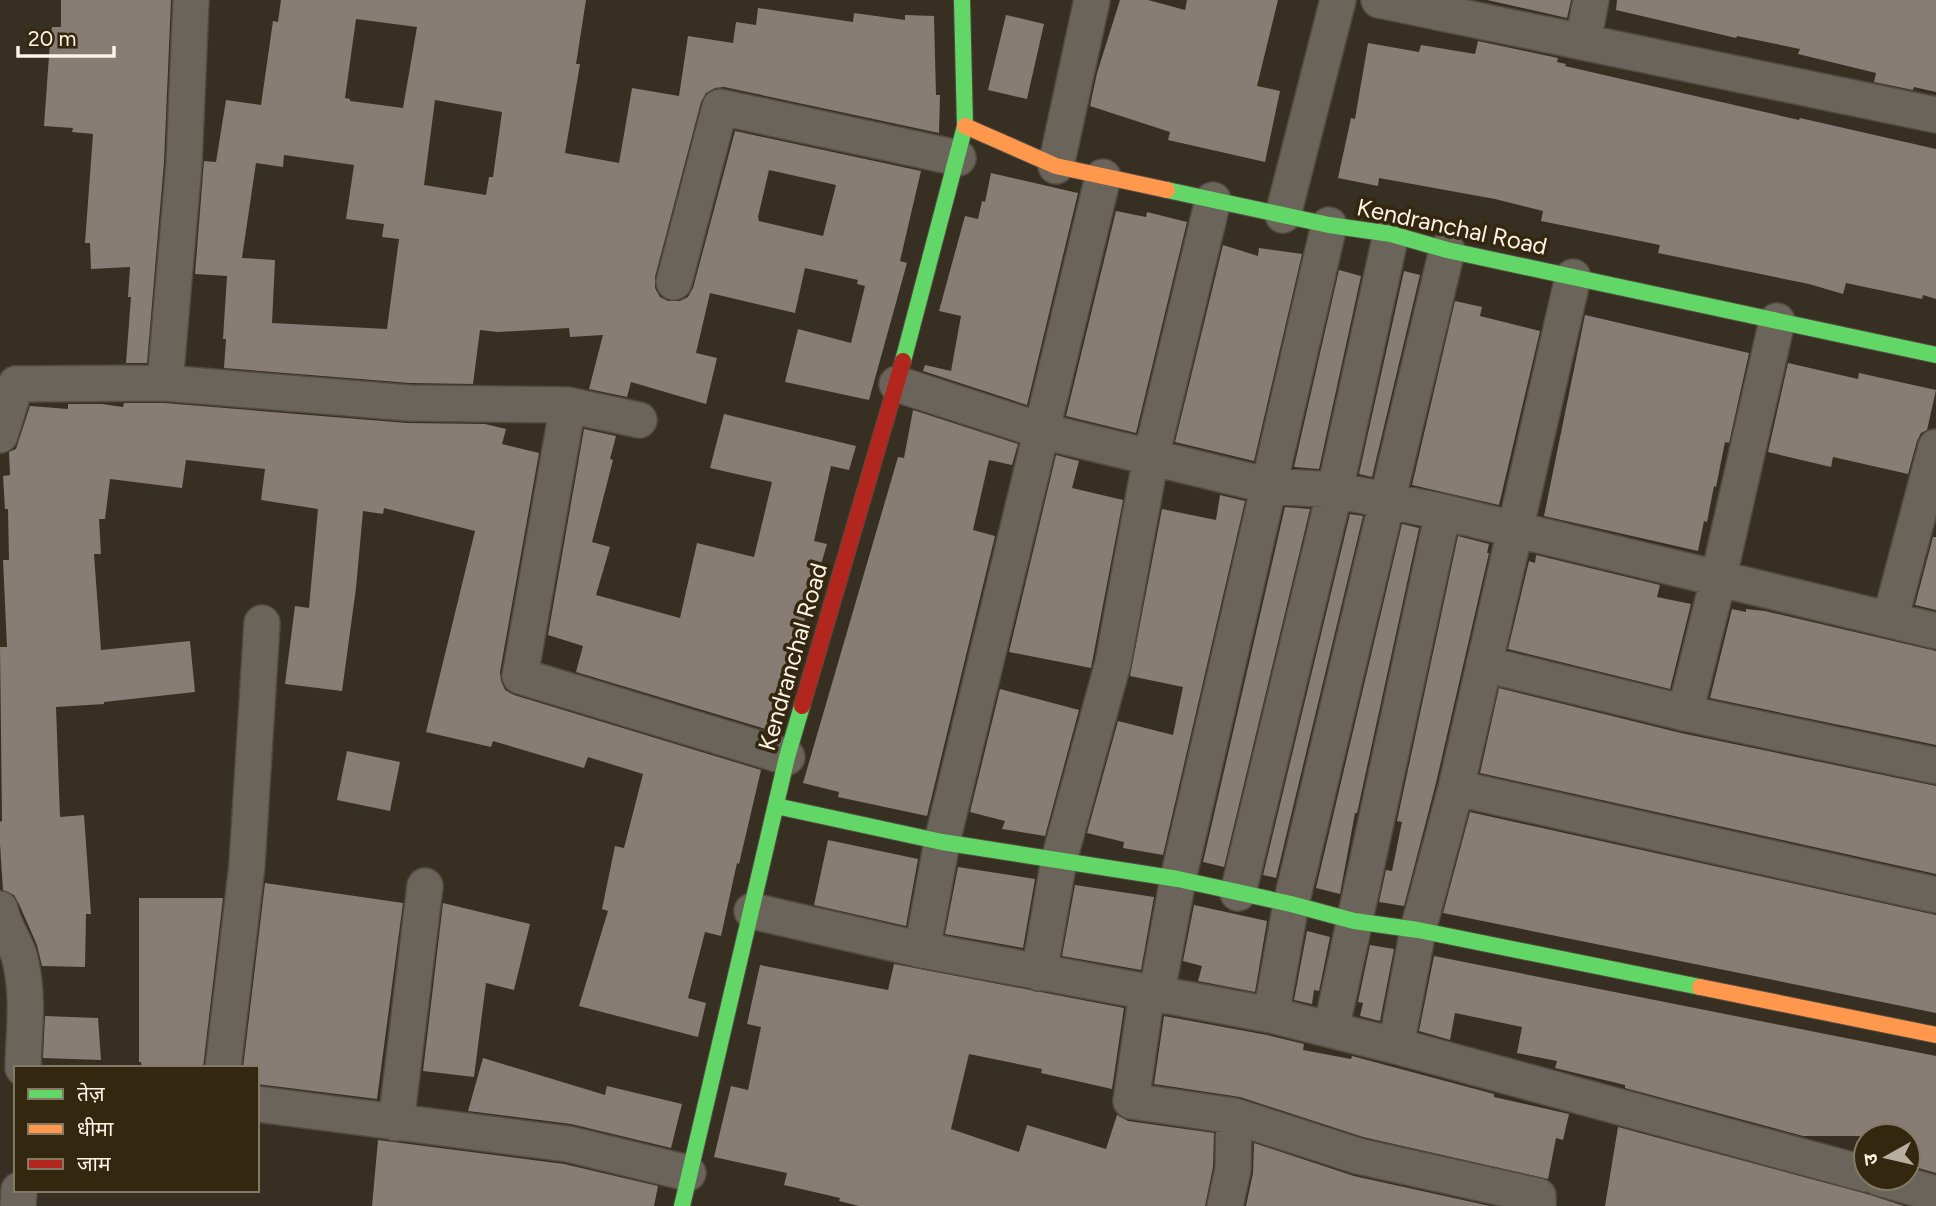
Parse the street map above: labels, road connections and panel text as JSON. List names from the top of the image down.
{
  "streets": {
    "street": ["Kendranchal Road"]
  },
  "legend": ["तेज़", "धीमा", "जाम"],
  "scale_bar": "20 m",
  "north": "left"
}
